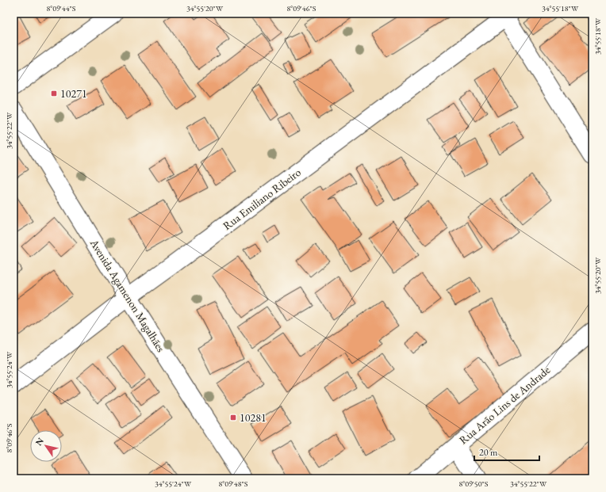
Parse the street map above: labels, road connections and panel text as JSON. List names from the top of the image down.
{
  "streets": {
    "main road": ["Rua Emiliano Ribeiro", "Avenida Agamenon Magalhães", "Rua Arão Lins de Andrade"]
  },
  "crossings": [
    ["Rua Emiliano Ribeiro", "Avenida Agamenon Magalhães"]
  ],
  "places": {
    "transit": ["10271", "10281"]
  },
  "scale_bar": "20 m",
  "north": "top left",
  "coordinates": [
    "8°09'44\"S",
    "34°55'20\"W",
    "8°09'46\"S",
    "34°55'18\"W",
    "34°55'22\"W",
    "34°55'24\"W",
    "8°09'48\"S",
    "8°09'50\"S"
  ]
}
